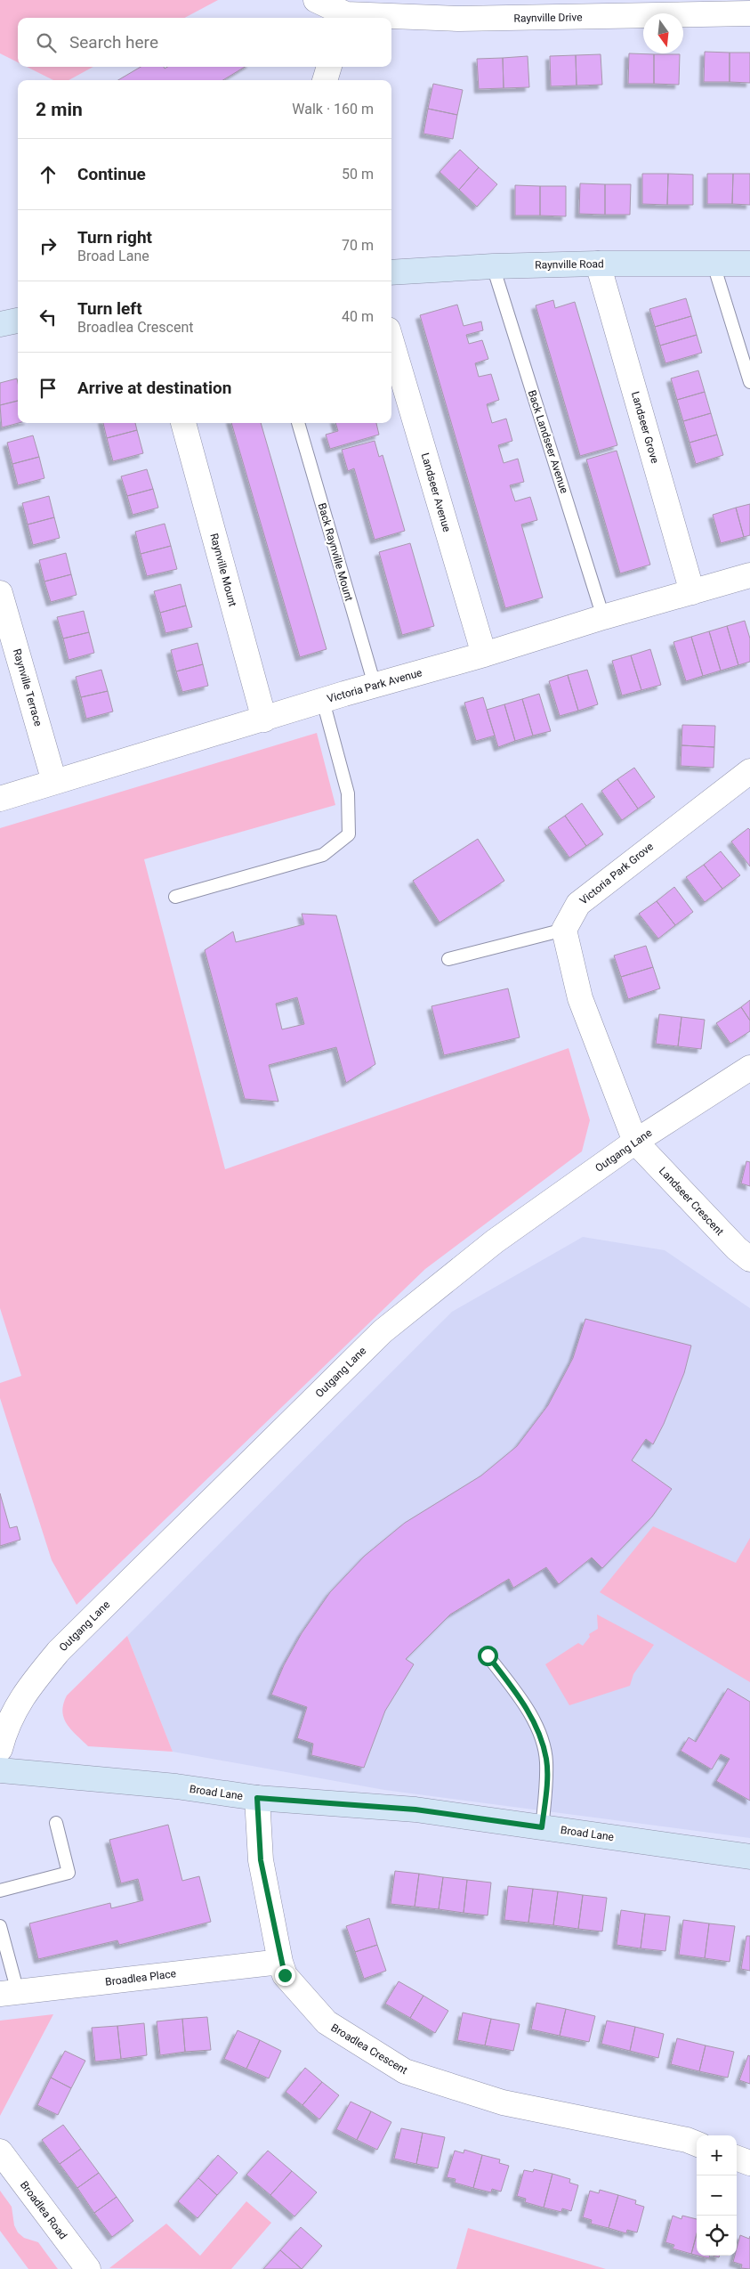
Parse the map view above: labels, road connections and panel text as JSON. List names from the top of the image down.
{
  "streets": {
    "street": [
      "Raynville Drive",
      "Raynville Road",
      "Landseer Grove",
      "Landseer Avenue",
      "Raynville Mount",
      "Victoria Park Avenue",
      "Raynville Terrace",
      "Victoria Park Grove",
      "Outgang Lane",
      "Landseer Crescent",
      "Broad Lane",
      "Broadlea Place",
      "Broadlea Crescent",
      "Broadlea Road"
    ],
    "lane": ["Back Landseer Avenue", "Back Raynville Mount"]
  },
  "crossings": [
    ["Raynville Road", "Landseer Grove"],
    ["Raynville Road", "Back Landseer Avenue"],
    ["Landseer Grove", "Victoria Park Avenue"],
    ["Back Landseer Avenue", "Victoria Park Avenue"],
    ["Landseer Avenue", "Victoria Park Avenue"],
    ["Back Raynville Mount", "Victoria Park Avenue"],
    ["Raynville Mount", "Victoria Park Avenue"],
    ["Victoria Park Avenue", "Raynville Terrace"],
    ["Outgang Lane", "Landseer Crescent"],
    ["Broad Lane", "Broadlea Crescent"],
    ["Broadlea Place", "Broadlea Crescent"]
  ],
  "north": "bottom",
  "page": {
    "search": "Search here",
    "heading": ["2 min", "Walk · 160 m"],
    "list": [
      ["Continue", "50 m"],
      ["Turn right", "Broad Lane", "70 m"],
      ["Turn left", "Broadlea Crescent", "40 m"],
      "Arrive at destination"
    ],
    "map_buttons": ["+", "−"]
  }
}
